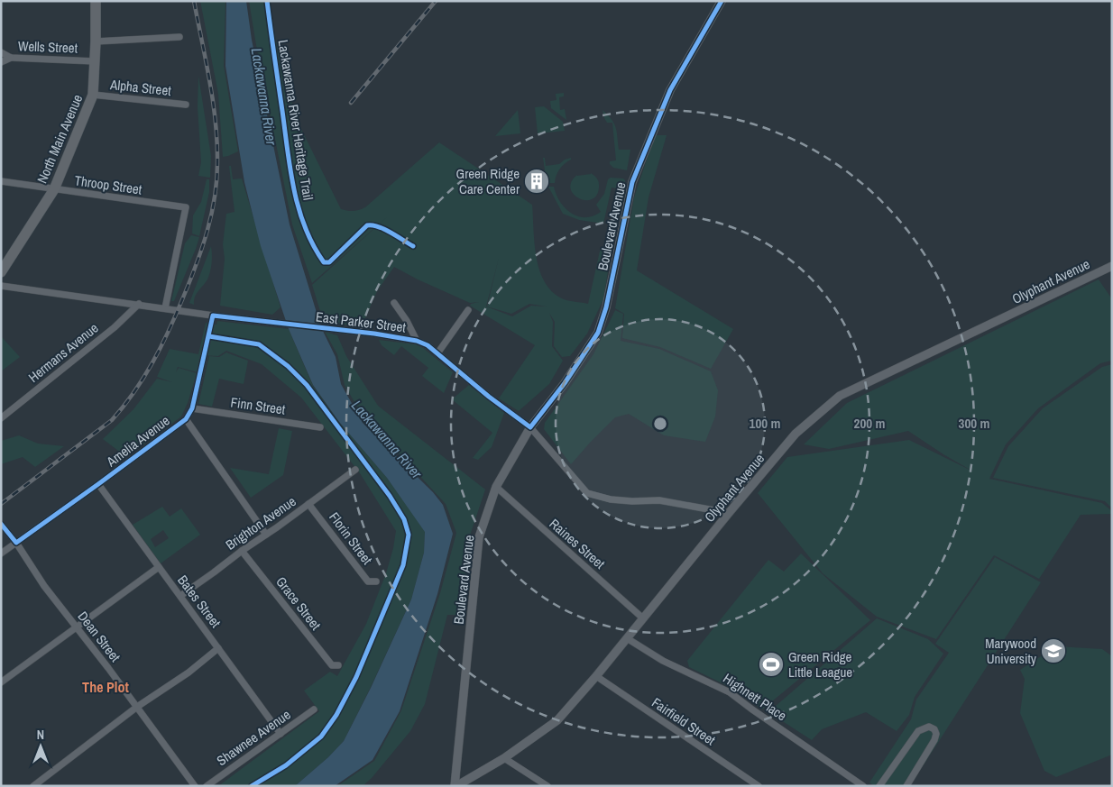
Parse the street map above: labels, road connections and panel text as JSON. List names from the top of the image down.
{
  "streets": {
    "main road": ["North Main Avenue"],
    "street": [
      "Wells Street",
      "Alpha Street",
      "Throop Street",
      "Boulevard Avenue",
      "Olyphant Avenue",
      "East Parker Street",
      "Hermans Avenue",
      "Finn Street",
      "Amelia Avenue",
      "Brighton Avenue",
      "Florin Street",
      "Raines Street",
      "Bates Street",
      "Grace Street",
      "Dean Street",
      "Highnett Place",
      "Fairfield Street",
      "Shawnee Avenue"
    ],
    "cycle path": ["Lackawanna River Heritage Trail"]
  },
  "crossings": [
    ["Wells Street", "North Main Avenue"],
    ["Alpha Street", "North Main Avenue"],
    ["North Main Avenue", "Throop Street"],
    ["Throop Street", "East Parker Street"],
    ["Boulevard Avenue", "Olyphant Avenue"],
    ["Boulevard Avenue", "East Parker Street"],
    ["Boulevard Avenue", "Raines Street"],
    ["Olyphant Avenue", "East Parker Street"],
    ["Olyphant Avenue", "Raines Street"],
    ["Olyphant Avenue", "Highnett Place"],
    ["Olyphant Avenue", "Fairfield Street"],
    ["East Parker Street", "Hermans Avenue"],
    ["East Parker Street", "Amelia Avenue"],
    ["Finn Street", "Amelia Avenue"],
    ["Amelia Avenue", "Bates Street"],
    ["Amelia Avenue", "Dean Street"],
    ["Brighton Avenue", "Florin Street"],
    ["Brighton Avenue", "Bates Street"],
    ["Brighton Avenue", "Grace Street"],
    ["Bates Street", "Shawnee Avenue"]
  ],
  "districts": ["The Plot"],
  "water": ["Lackawanna River"],
  "places": {
    "building": ["Green Ridge Care Center"],
    "school or university": ["Marywood University"],
    "sports": ["Green Ridge Little League"]
  },
  "north": "top",
  "rings": ["100 m", "200 m", "300 m"]
}
